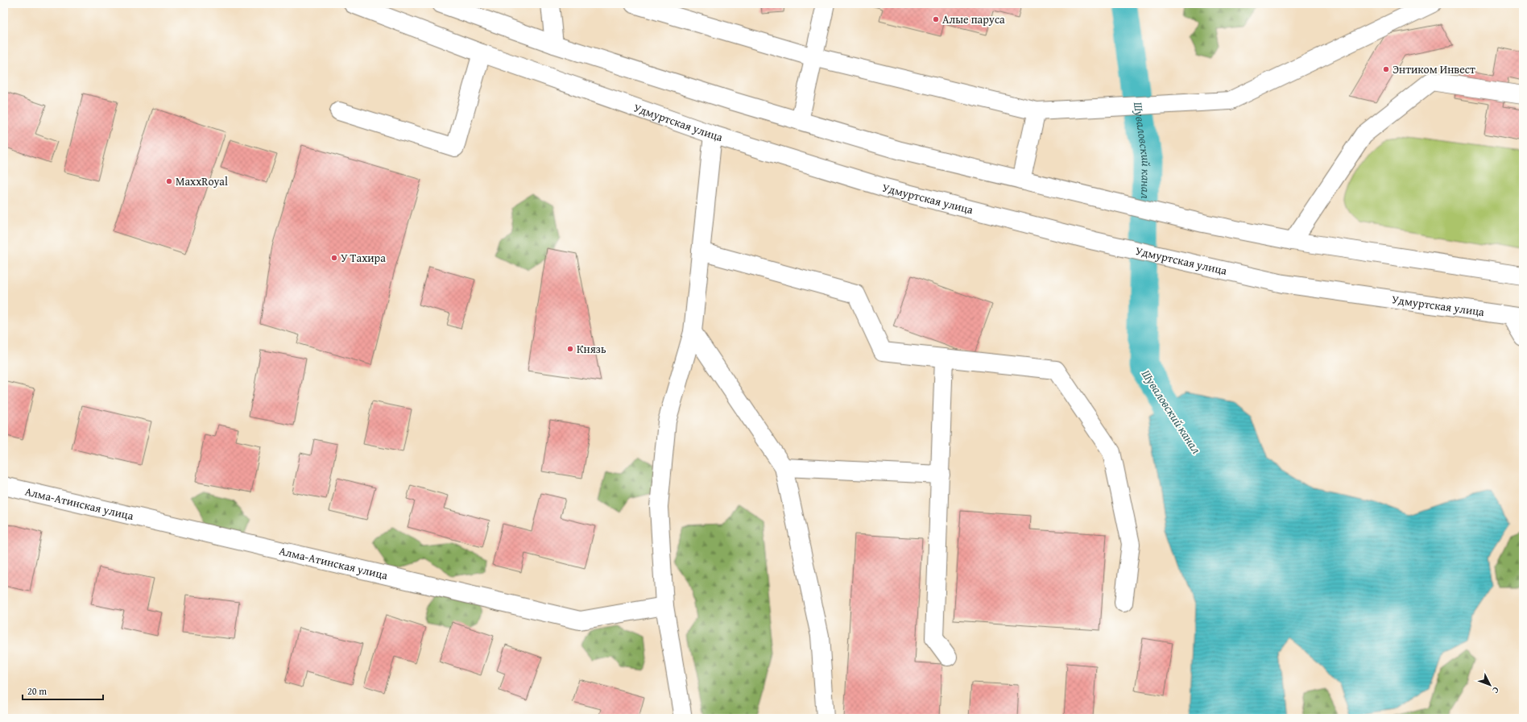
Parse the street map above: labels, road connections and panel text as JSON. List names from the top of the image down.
{
  "streets": {
    "main road": ["Удмуртская улица", "Алма-Атинская улица"]
  },
  "water": ["Шуваловский канал"],
  "places": [
    "Алые паруса",
    "Энтиком Инвест",
    "MaxxRoyal",
    "У Тахира",
    "Князь"
  ],
  "scale_bar": "20 m",
  "north": "bottom right"
}
